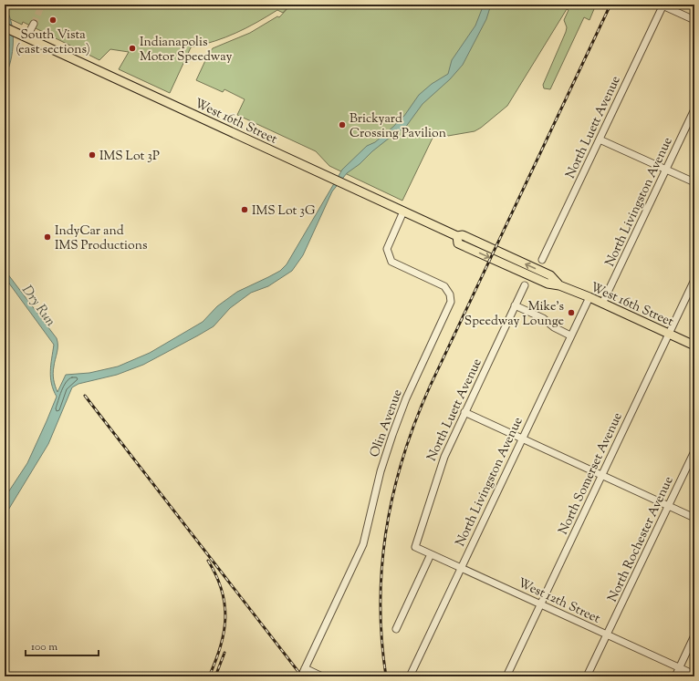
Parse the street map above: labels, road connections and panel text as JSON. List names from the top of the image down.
{
  "streets": {
    "main road": ["West 16th Street"],
    "street": [
      "North Luett Avenue",
      "North Livingston Avenue",
      "Olin Avenue",
      "North Somerset Avenue",
      "North Rochester Avenue",
      "West 12th Street"
    ]
  },
  "crossings": [
    ["West 16th Street", "North Livingston Avenue"],
    ["West 16th Street", "Olin Avenue"],
    ["West 16th Street", "North Somerset Avenue"],
    ["North Luett Avenue", "West 12th Street"],
    ["North Livingston Avenue", "West 12th Street"],
    ["North Somerset Avenue", "West 12th Street"],
    ["North Rochester Avenue", "West 12th Street"]
  ],
  "water": ["Dry Run"],
  "places": [
    "South Vista (east sections)",
    "Indianapolis Motor Speedway",
    "Brickyard Crossing Pavilion",
    "IMS Lot 3P",
    "IMS Lot 3G",
    "IndyCar and IMS Productions",
    "Mike's Speedway Lounge"
  ],
  "scale_bar": "100 m"
}
